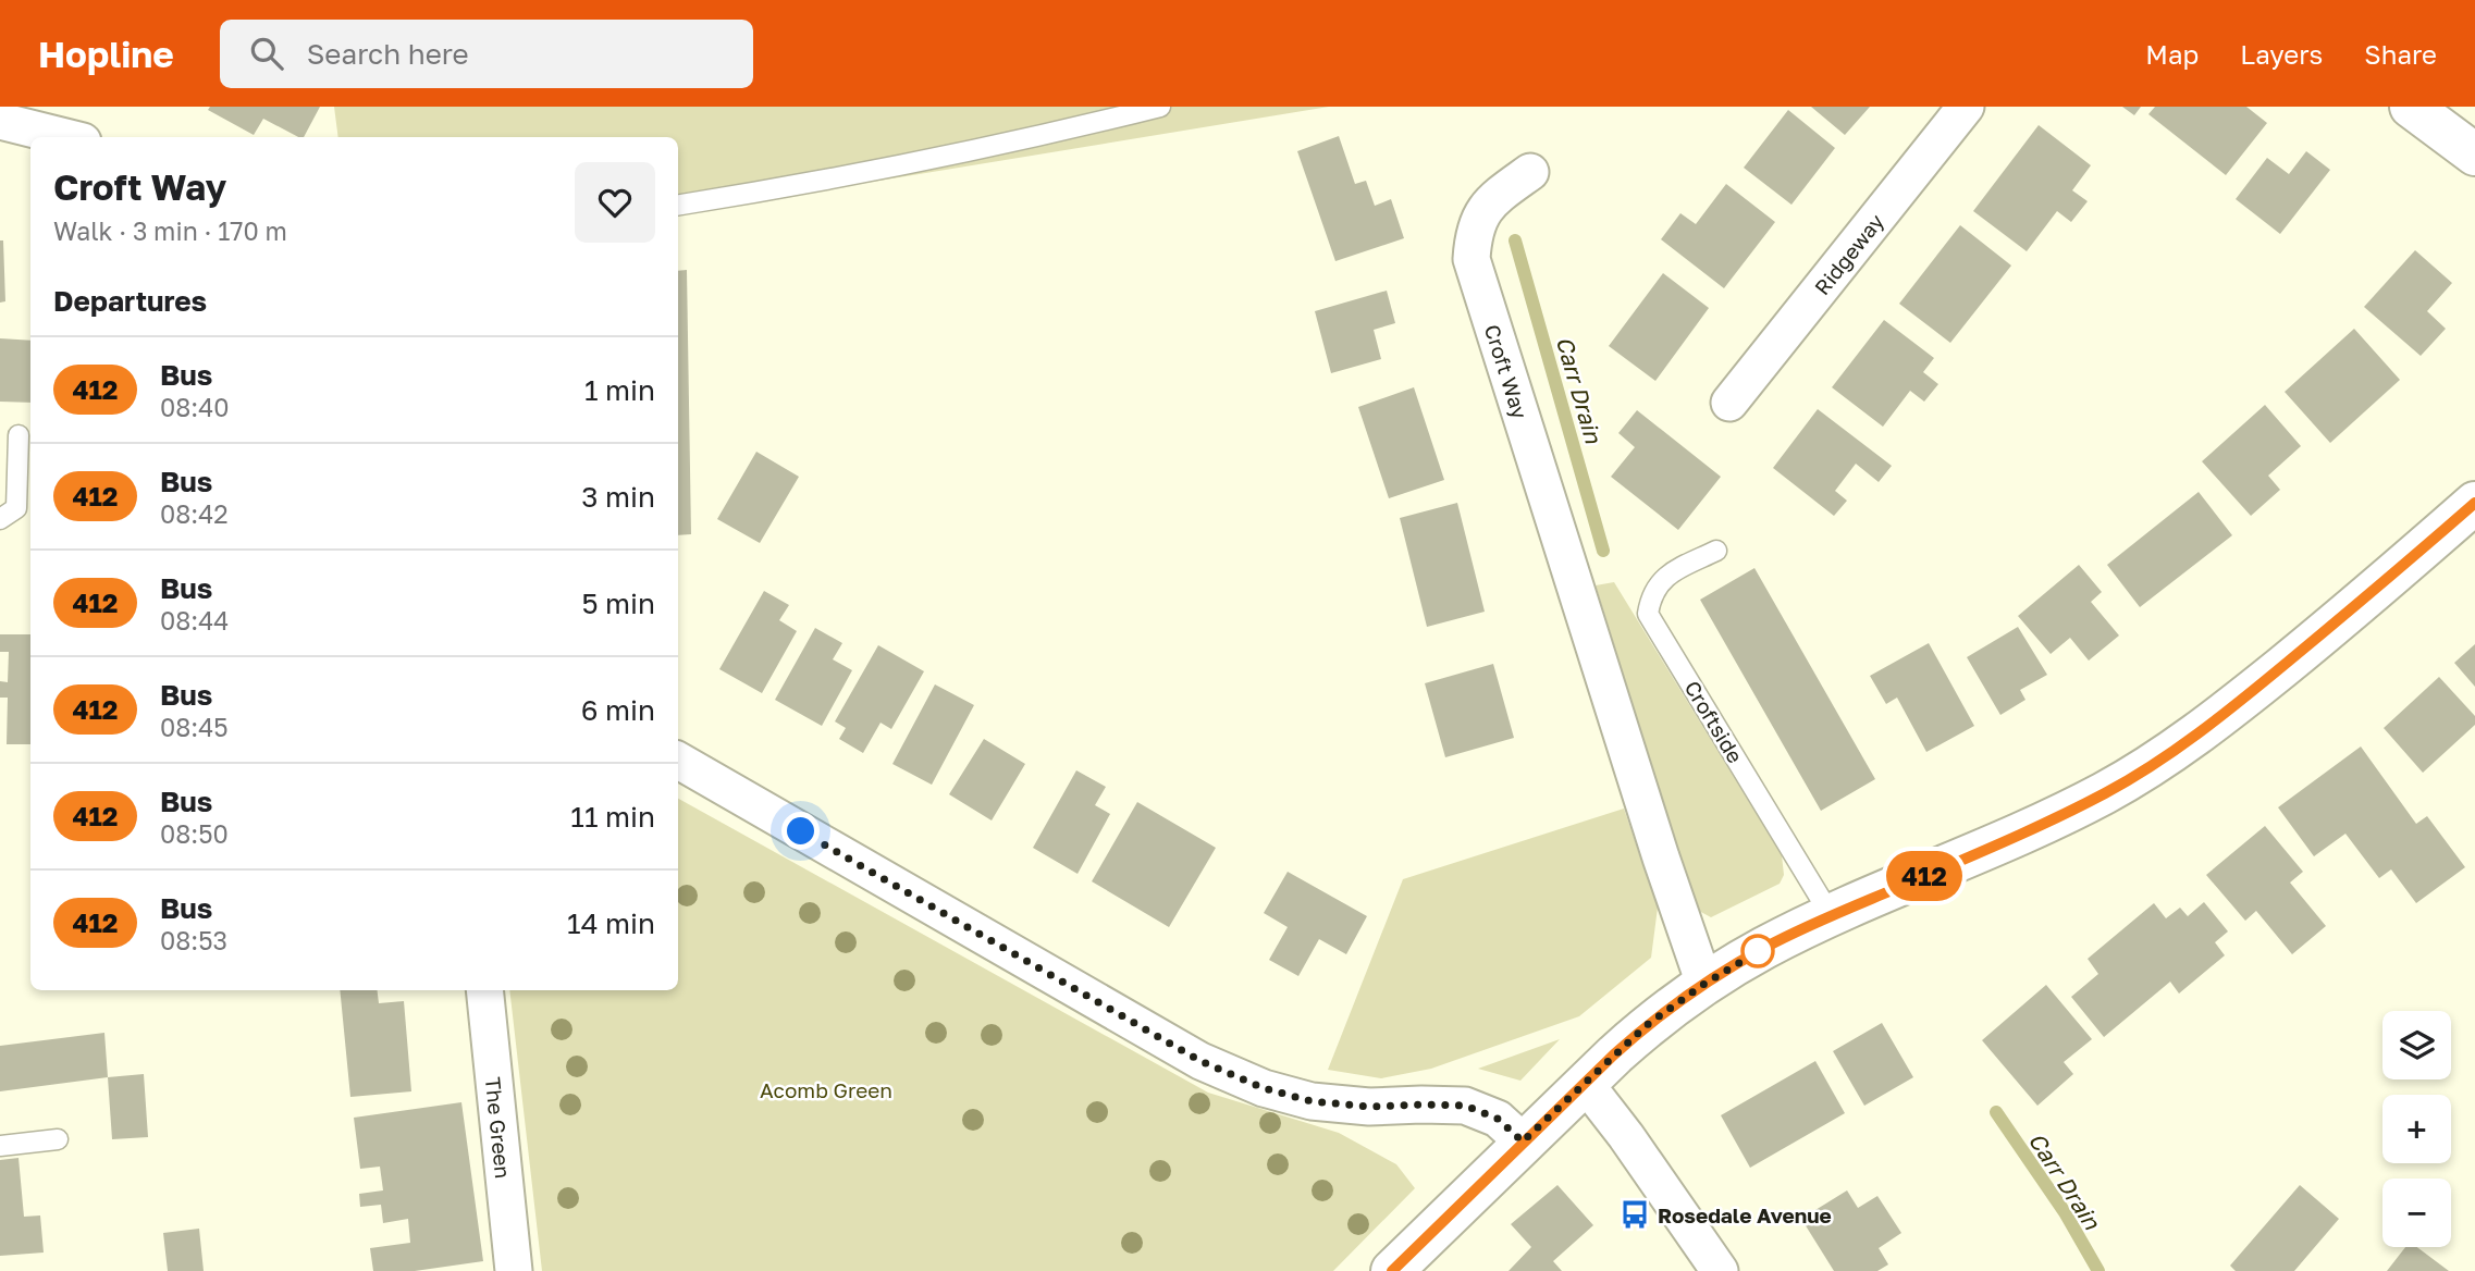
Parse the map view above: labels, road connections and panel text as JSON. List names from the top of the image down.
{
  "streets": {
    "street": ["Ridgeway", "Croft Way", "The Green"],
    "lane": ["Croftside"]
  },
  "water": ["Carr Drain"],
  "parks": ["Acomb Green"],
  "places": {
    "bus stop": ["Rosedale Avenue"]
  },
  "lines": ["bus line 412"],
  "page": {
    "header": "Hopline",
    "search": "Search here",
    "nav": ["Map", "Layers", "Share"],
    "on_map": "412",
    "heading": [
      ["Croft Way", "Walk · 3 min · 170 m"],
      "Departures"
    ],
    "list": [
      {
        "mark": "412",
        "name": "Bus",
        "note": "08:40",
        "value": "1 min"
      },
      {
        "mark": "412",
        "name": "Bus",
        "note": "08:42",
        "value": "3 min"
      },
      {
        "mark": "412",
        "name": "Bus",
        "note": "08:44",
        "value": "5 min"
      },
      {
        "mark": "412",
        "name": "Bus",
        "note": "08:45",
        "value": "6 min"
      },
      {
        "mark": "412",
        "name": "Bus",
        "note": "08:50",
        "value": "11 min"
      },
      {
        "mark": "412",
        "name": "Bus",
        "note": "08:53",
        "value": "14 min"
      }
    ],
    "map_buttons": ["+", "−"]
  }
}
